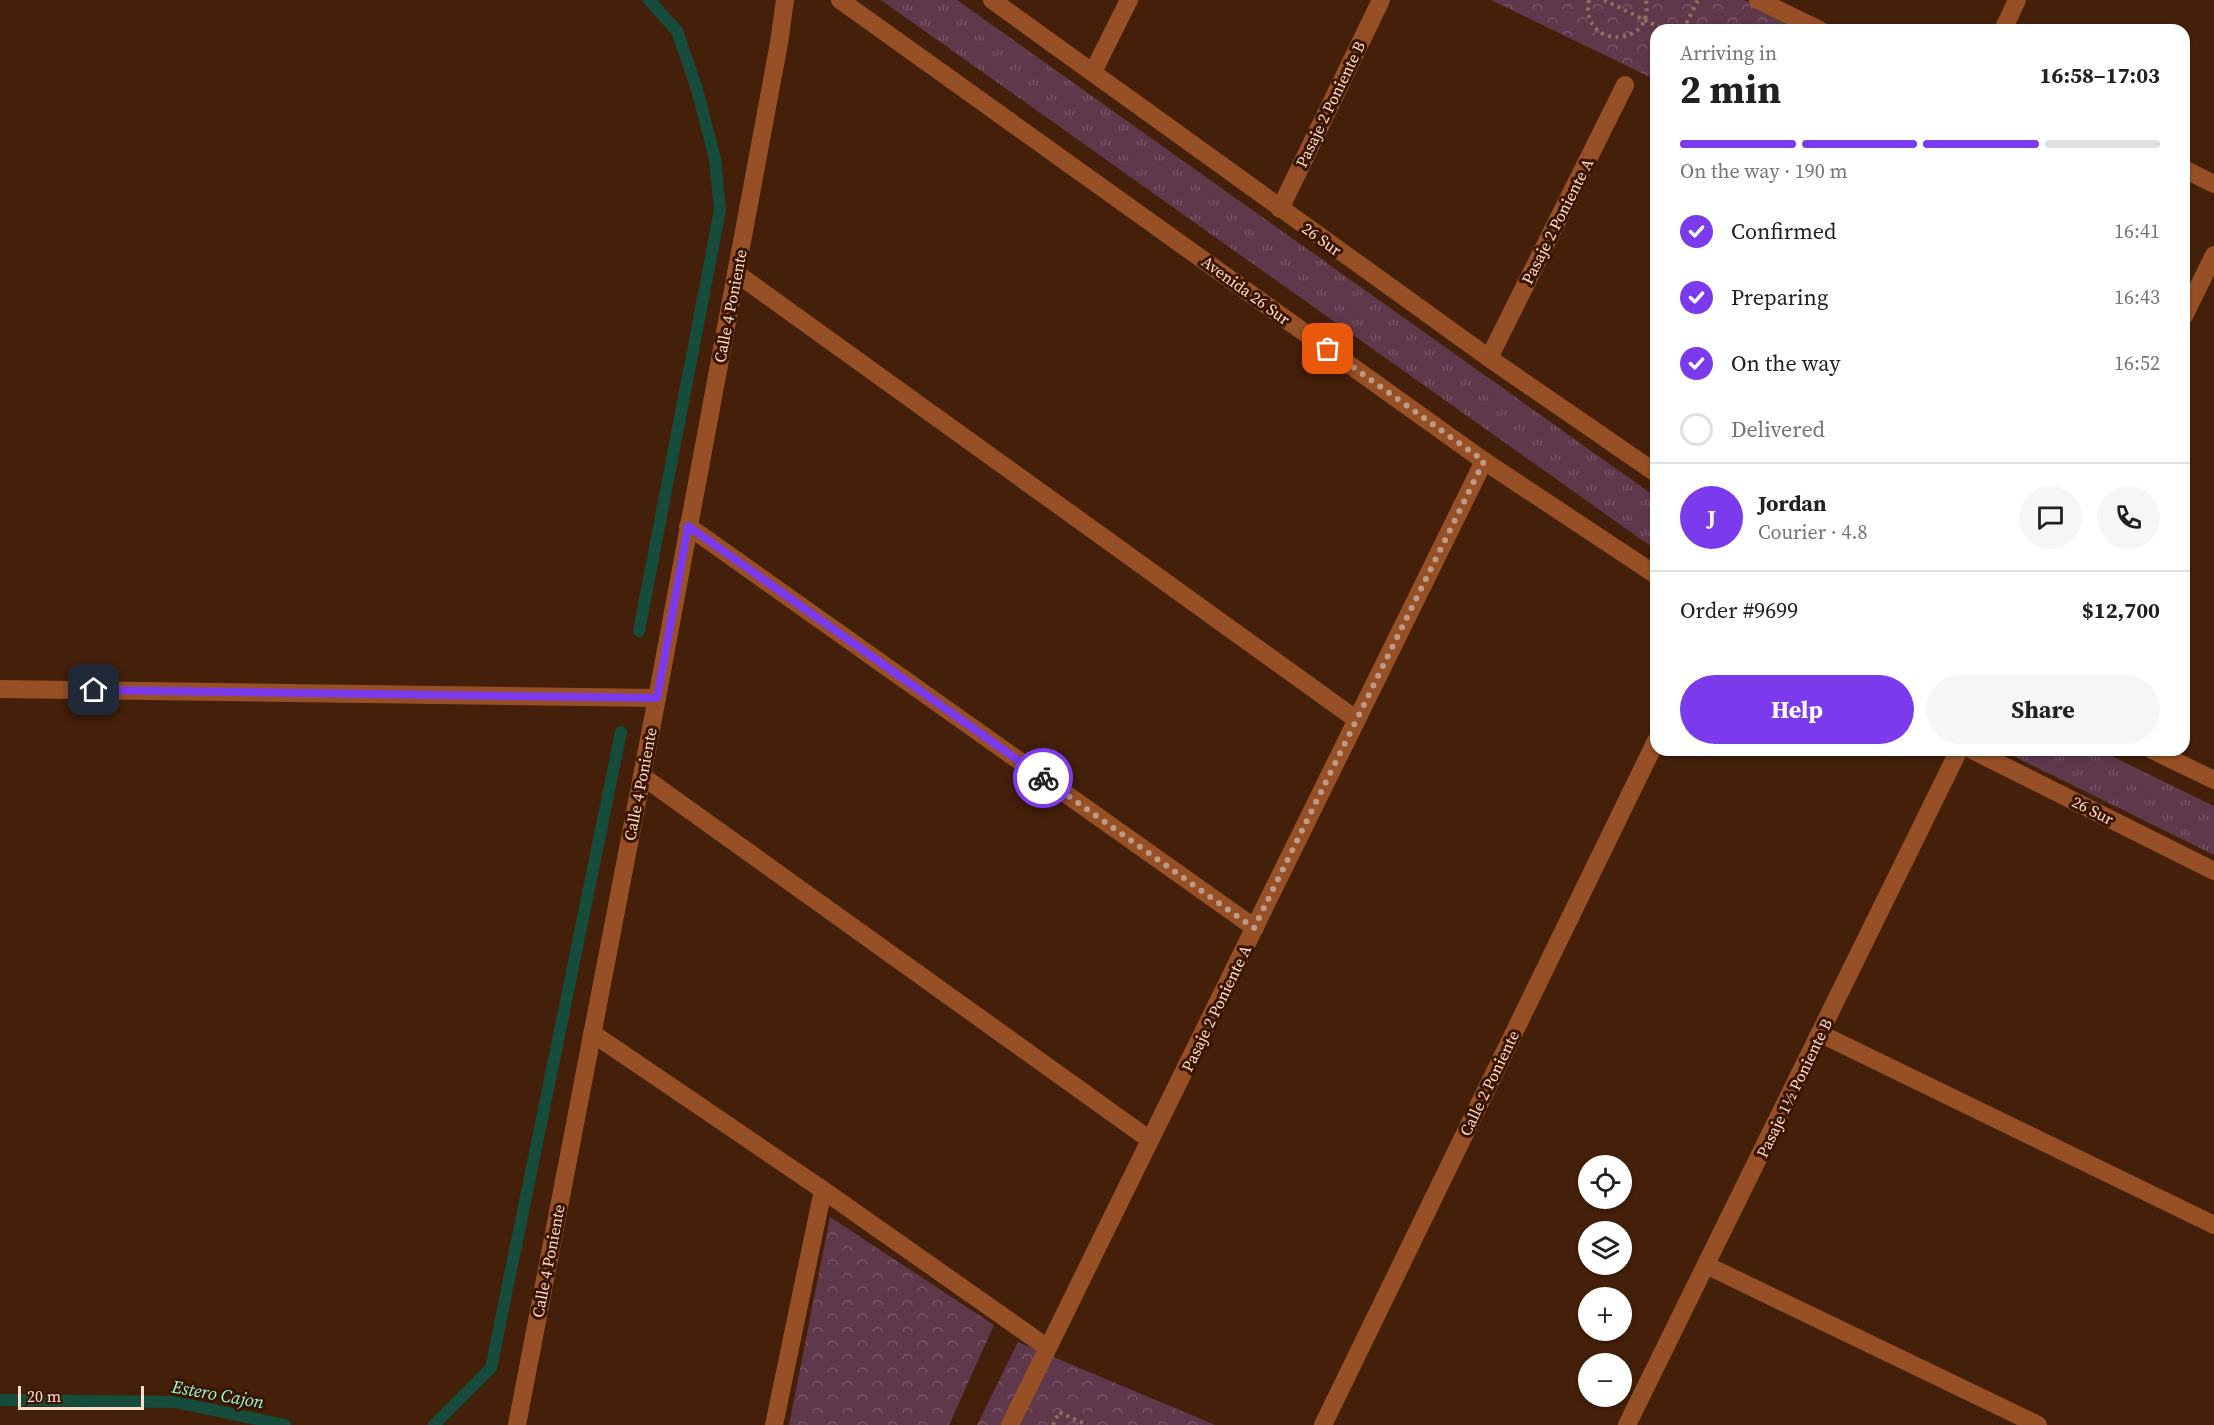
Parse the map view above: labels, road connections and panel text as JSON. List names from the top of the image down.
{
  "streets": {
    "street": [
      "Pasaje 2 Poniente B",
      "Pasaje 2 Poniente A",
      "26 Sur",
      "Avenida 26 Sur",
      "Calle 4 Poniente",
      "Calle 2 Poniente",
      "Pasaje 1½ Poniente B"
    ]
  },
  "crossings": [
    ["Pasaje 2 Poniente B", "26 Sur"],
    ["Pasaje 2 Poniente A", "26 Sur"],
    ["Pasaje 2 Poniente A", "Avenida 26 Sur"]
  ],
  "water": ["Estero Cajon"],
  "scale_bar": "20 m",
  "page": {
    "heading": ["2 min", "Arriving in", "16:58–17:03"],
    "panel": [
      "Jordan",
      "Courier · 4.8",
      "Order #9699",
      "$12,700"
    ],
    "bar": "On the way · 190 m",
    "list": [
      ["Confirmed", "16:41"],
      ["Preparing", "16:43"],
      ["On the way", "16:52"],
      "Delivered"
    ],
    "round": "J",
    "buttons": ["Help", "Share"],
    "map_buttons": ["+", "−"],
    "scale": "20 m"
  }
}
